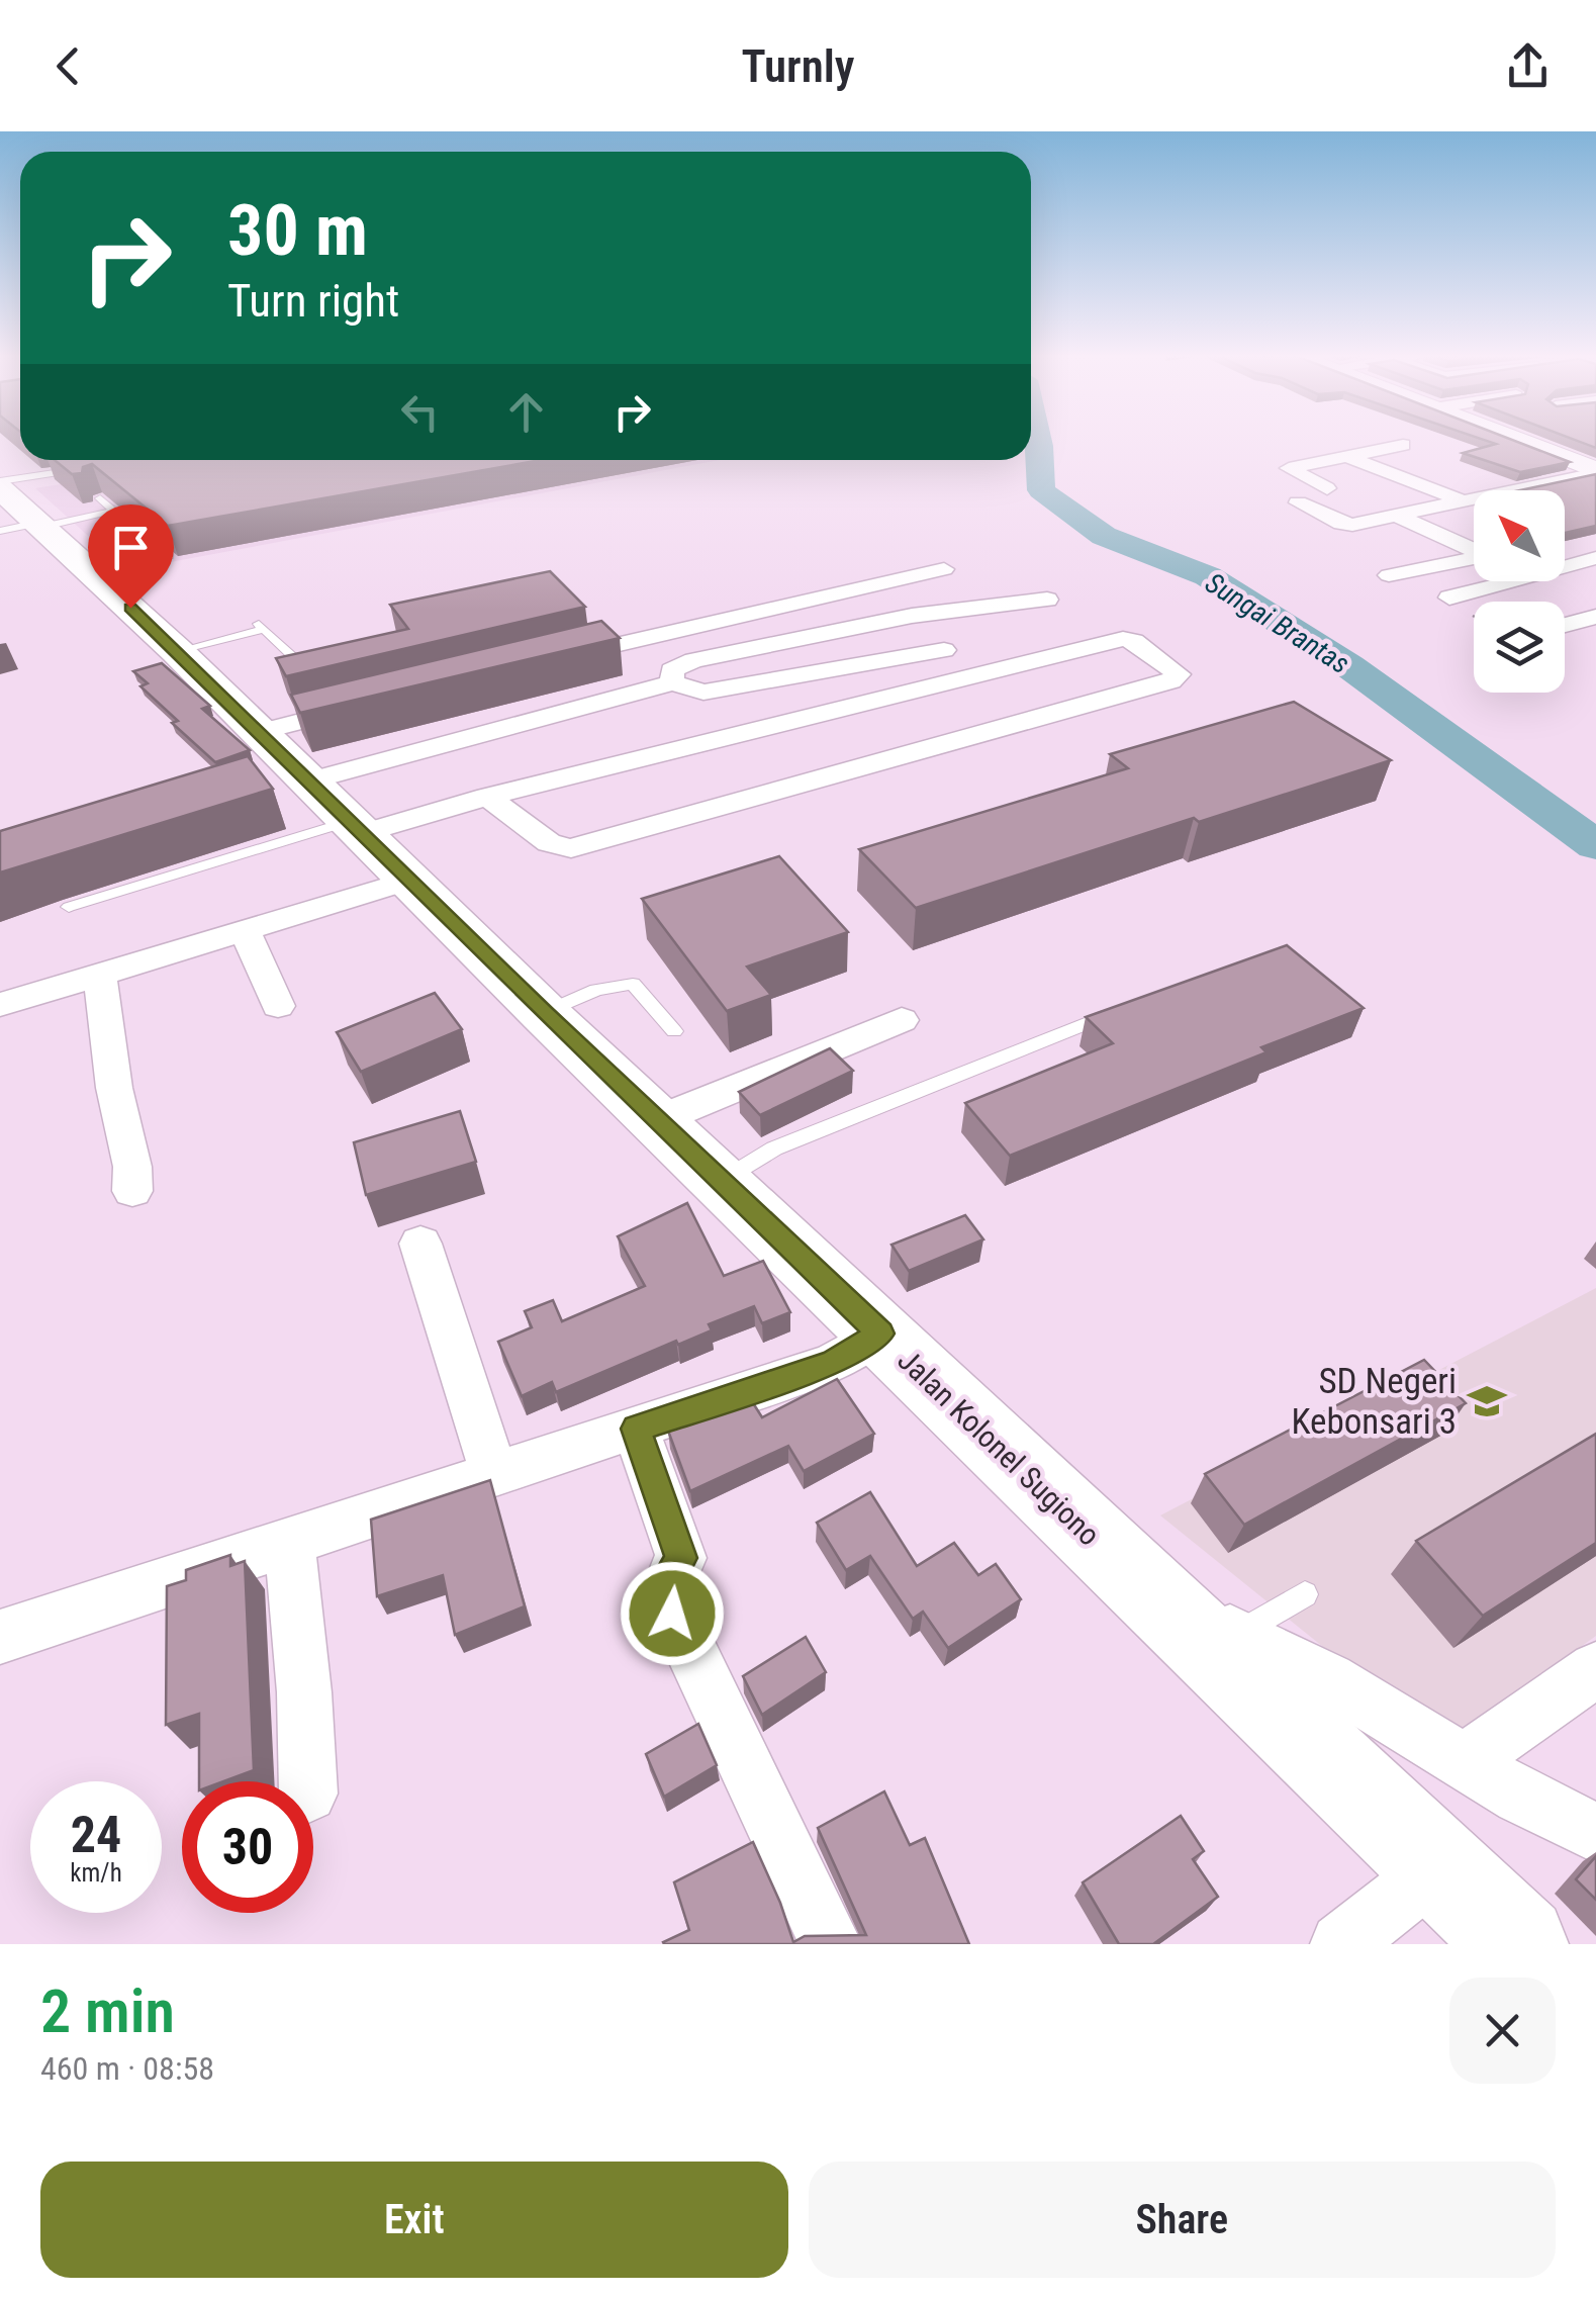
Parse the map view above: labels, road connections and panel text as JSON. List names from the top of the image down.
{
  "streets": {
    "main road": ["Jalan Kolonel Sugiono"]
  },
  "water": ["Sungai Brantas"],
  "places": {
    "school or university": ["SD Negeri Kebonsari 3"]
  },
  "north": "top left",
  "page": {
    "header": "Turnly",
    "turn": ["30 m", "Turn right"],
    "speed": "24 km/h",
    "limit": "30",
    "heading": ["2 min", "460 m · 08:58"],
    "buttons": ["Exit", "Share"]
  }
}
